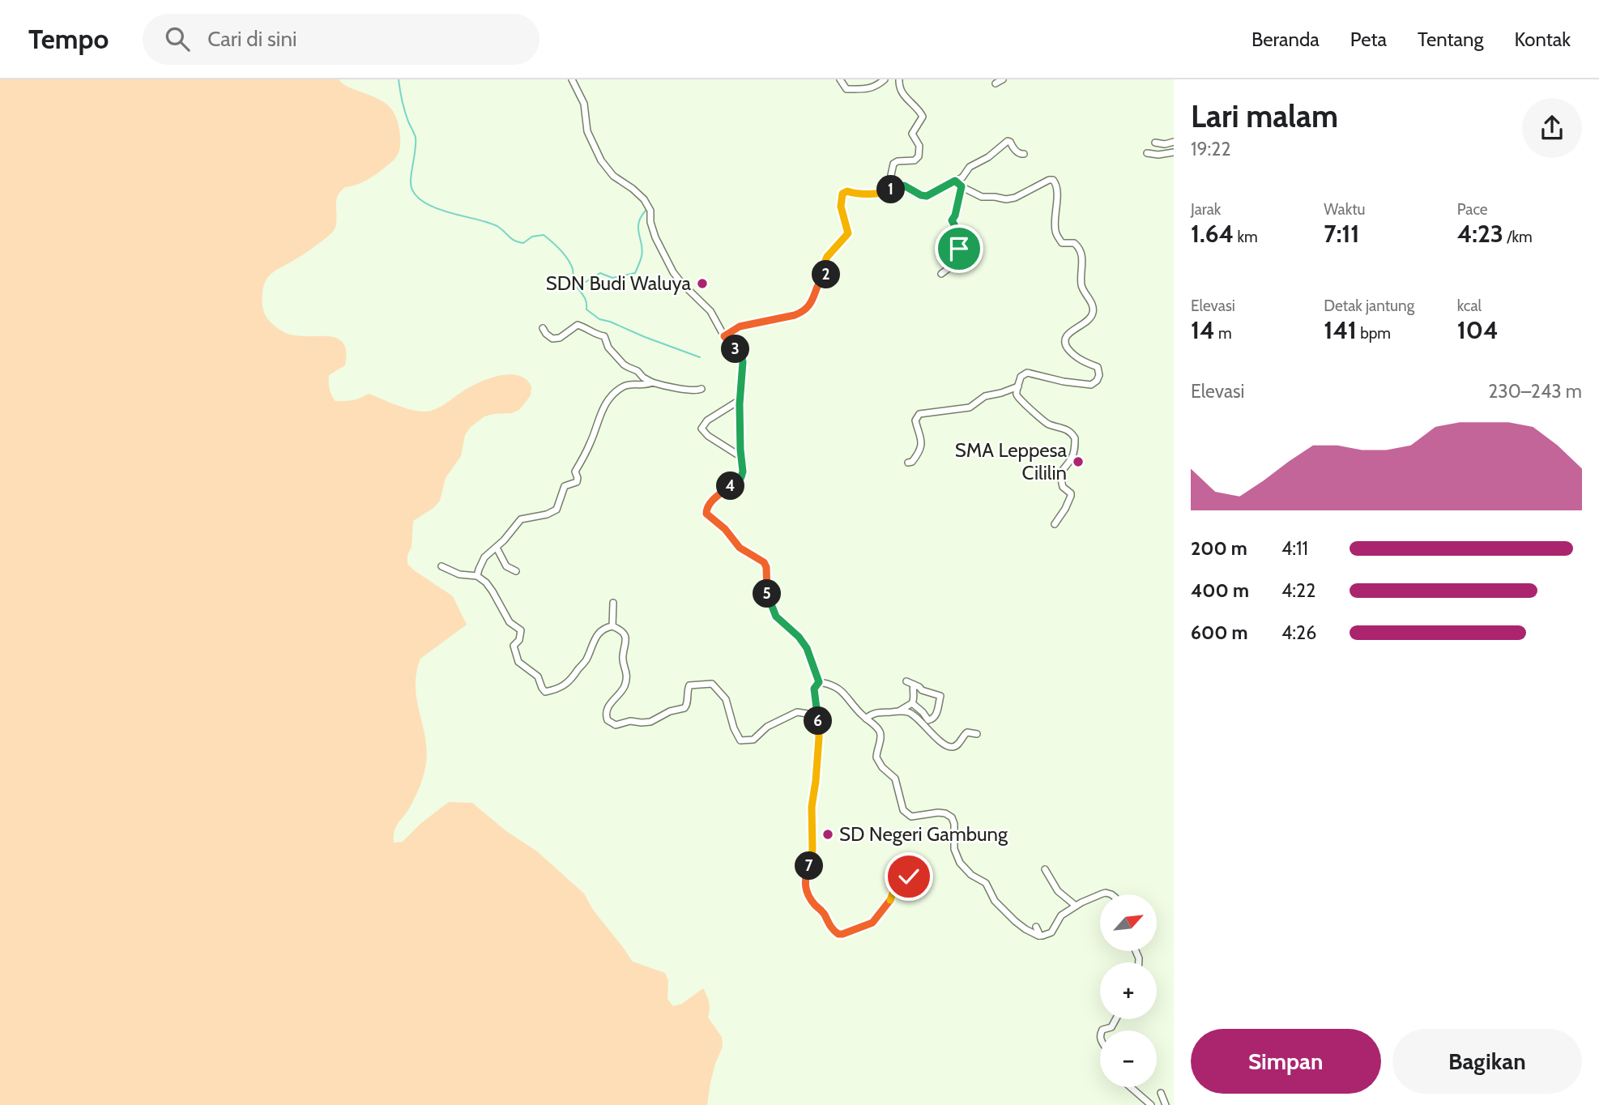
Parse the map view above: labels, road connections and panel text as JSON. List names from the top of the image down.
{
  "places": ["SDN Budi Waluya", "SMA Leppesa Cililin", "SD Negeri Gambung"],
  "north": "top right",
  "page": {
    "header": "Tempo",
    "search": "Cari di sini",
    "nav": [
      "Beranda",
      "Peta",
      "Tentang",
      "Kontak"
    ],
    "heading": ["Lari malam", "19:22"],
    "pins": [
      "1",
      "2",
      "3",
      "4",
      "5",
      "6",
      "7"
    ],
    "stats": [
      ["Jarak", "1.64 km"],
      ["Waktu", "7:11"],
      ["Pace", "4:23 /km"],
      ["Elevasi", "14 m"],
      ["Detak jantung", "141 bpm"],
      ["kcal", "104"]
    ],
    "chart": ["Elevasi", "230–243 m"],
    "list": [
      {
        "name": "200 m",
        "note": "4:11"
      },
      {
        "name": "400 m",
        "note": "4:22"
      },
      {
        "name": "600 m",
        "note": "4:26"
      }
    ],
    "map_buttons": ["+", "−"],
    "buttons": ["Simpan", "Bagikan"]
  }
}
